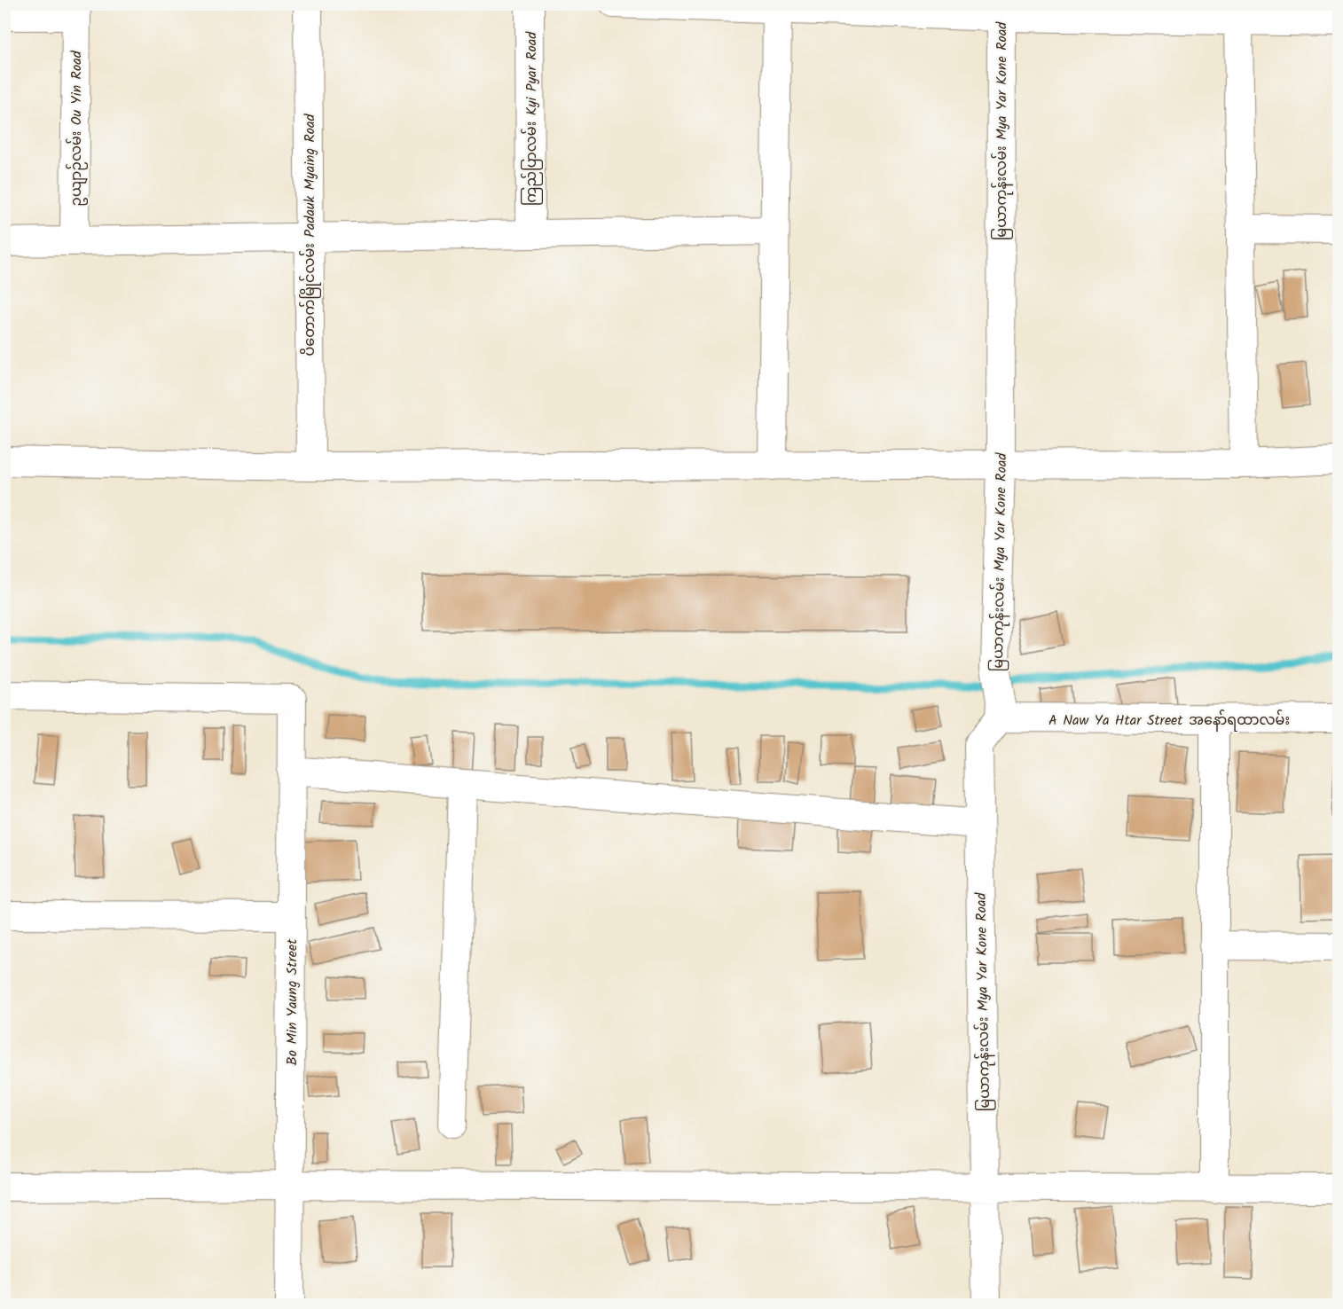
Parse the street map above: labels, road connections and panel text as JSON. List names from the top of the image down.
{
  "streets": {
    "street": [
      "ကြည်ပြာလမ်း Kyi Pyar Road",
      "ဥယျာဉ်လမ်း Ou Yin Road",
      "မြယာကုန်းလမ်း Mya Yar Kone Road",
      "ပိတောက်မြိုင်လမ်း Padauk Myaing Road",
      "A Naw Ya Htar Street အနော်ရထာလမ်း",
      "Bo Min Yaung Street"
    ]
  },
  "crossings": [
    ["မြယာကုန်းလမ်း Mya Yar Kone Road", "A Naw Ya Htar Street အနော်ရထာလမ်း"]
  ]
}
